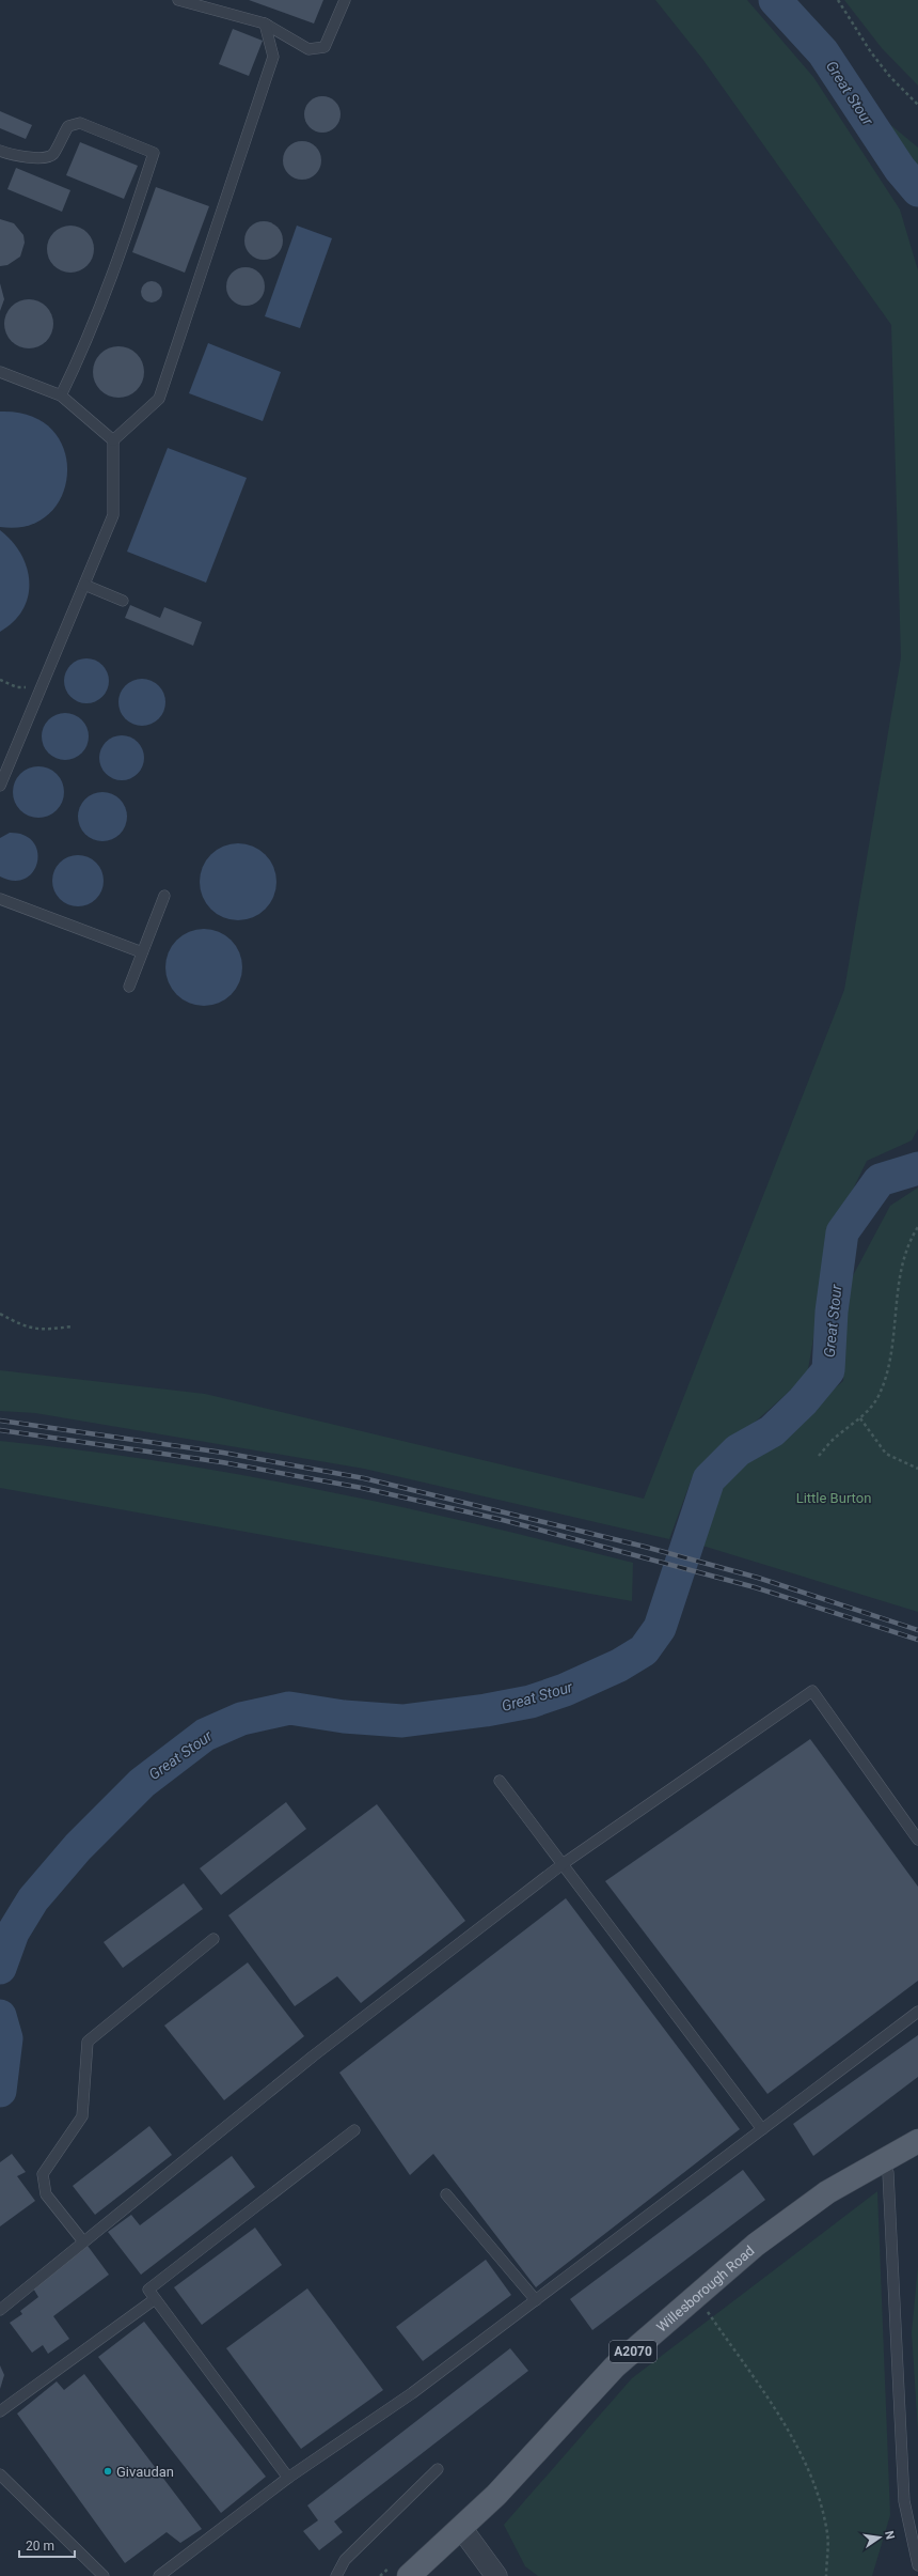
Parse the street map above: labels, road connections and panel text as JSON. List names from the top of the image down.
{
  "streets": {
    "main road": ["Willesborough Road", "A2070"]
  },
  "water": ["Great Stour"],
  "parks": ["Little Burton"],
  "places": ["Givaudan"],
  "scale_bar": "20 m",
  "north": "right"
}
